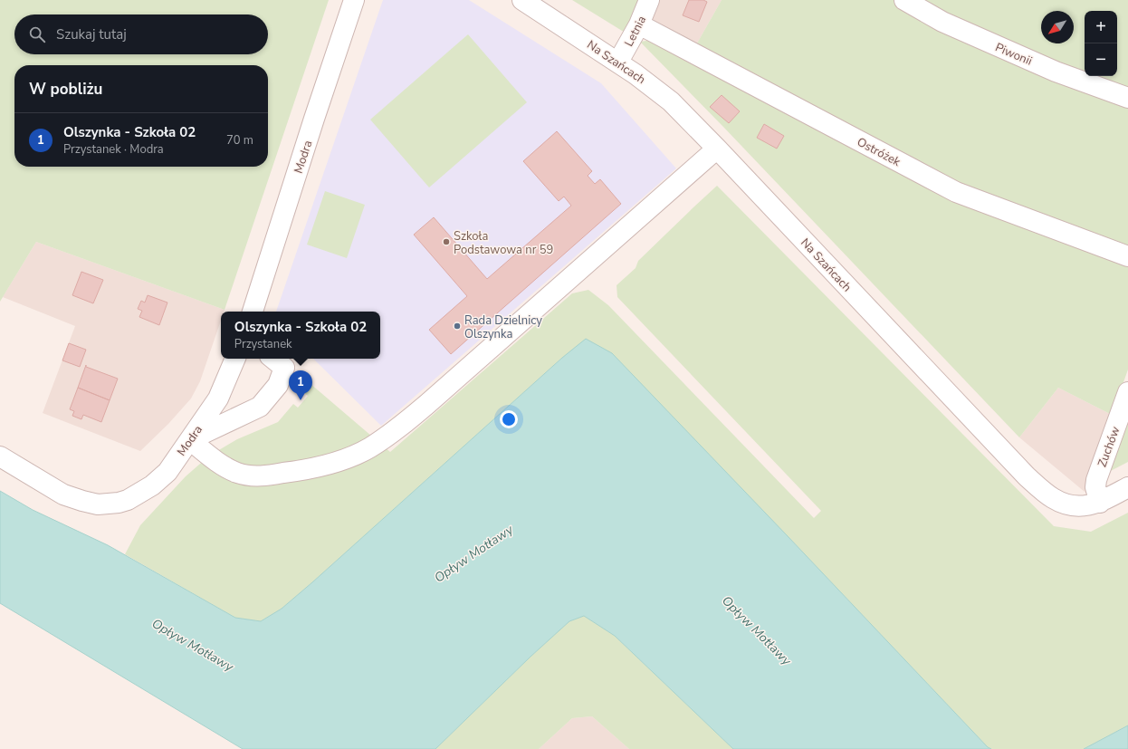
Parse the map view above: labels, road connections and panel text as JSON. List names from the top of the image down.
{
  "streets": {
    "street": [
      "Letnia",
      "Piwonii",
      "Na Szańcach",
      "Ostróżek",
      "Modra",
      "Zuchów"
    ]
  },
  "crossings": [
    ["Letnia", "Na Szańcach"],
    ["Letnia", "Ostróżek"],
    ["Na Szańcach", "Zuchów"]
  ],
  "water": ["Opływ Motławy"],
  "places": ["Szkoła Podstawowa nr 59", "Rada Dzielnicy Olszynka"],
  "north": "bottom left",
  "page": {
    "map_buttons": ["+", "−"],
    "search": "Szukaj tutaj",
    "heading": "W pobliżu",
    "list": [
      {
        "mark": "1",
        "name": "Olszynka - Szkoła 02",
        "note": "Przystanek · Modra",
        "value": "70 m"
      }
    ],
    "popup": ["Olszynka - Szkoła 02", "Przystanek"],
    "pins": "1"
  }
}
